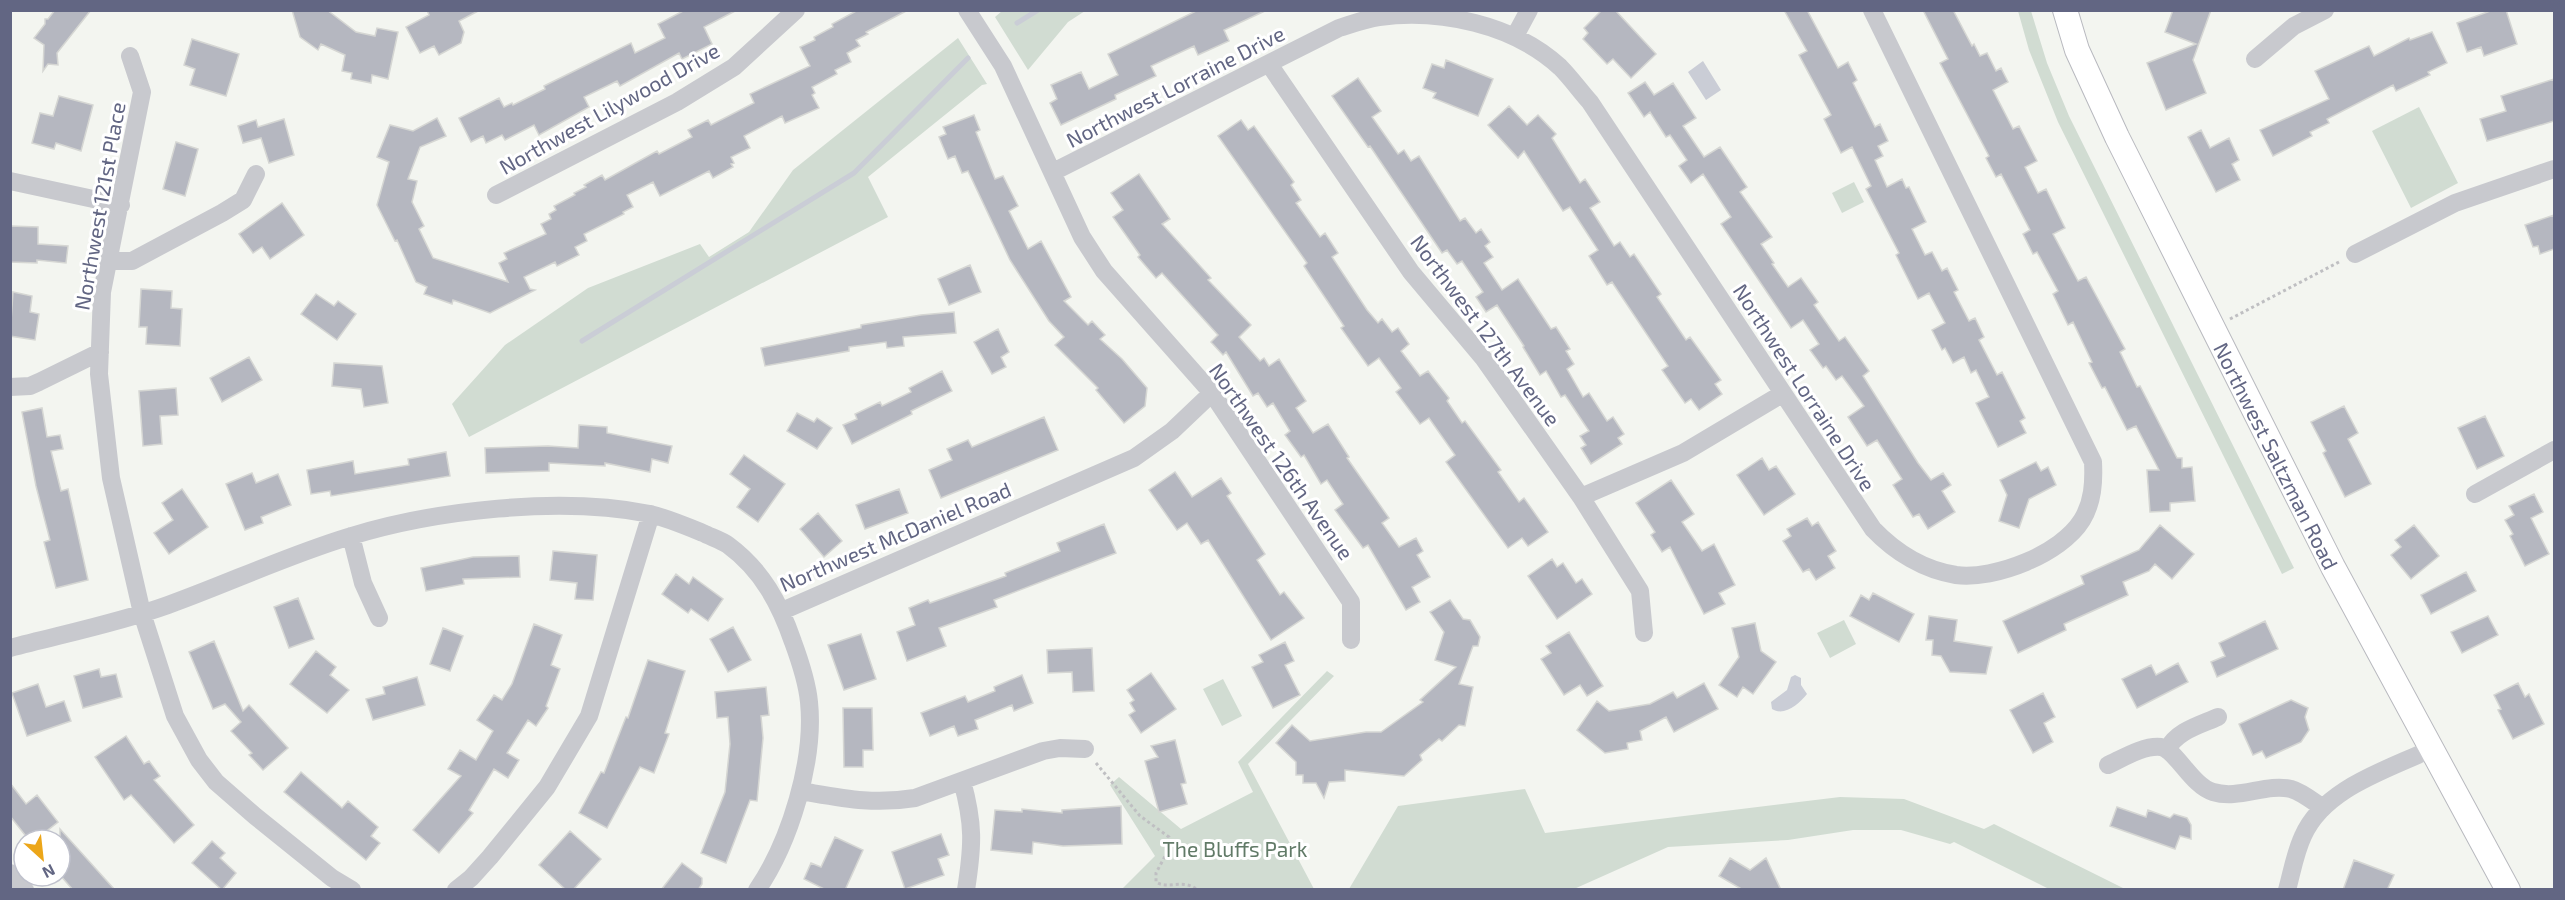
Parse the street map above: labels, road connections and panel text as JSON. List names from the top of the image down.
{
  "streets": {
    "main road": ["Northwest Saltzman Road"],
    "street": [
      "Northwest Lorraine Drive",
      "Northwest Lilywood Drive",
      "Northwest 121st Place",
      "Northwest 127th Avenue",
      "Northwest 126th Avenue",
      "Northwest McDaniel Road"
    ]
  },
  "crossings": [
    ["Northwest Lorraine Drive", "Northwest 127th Avenue"],
    ["Northwest Lorraine Drive", "Northwest 126th Avenue"],
    ["Northwest 121st Place", "Northwest McDaniel Road"],
    ["Northwest 126th Avenue", "Northwest McDaniel Road"]
  ],
  "parks": ["The Bluffs Park"],
  "north": "bottom right"
}
